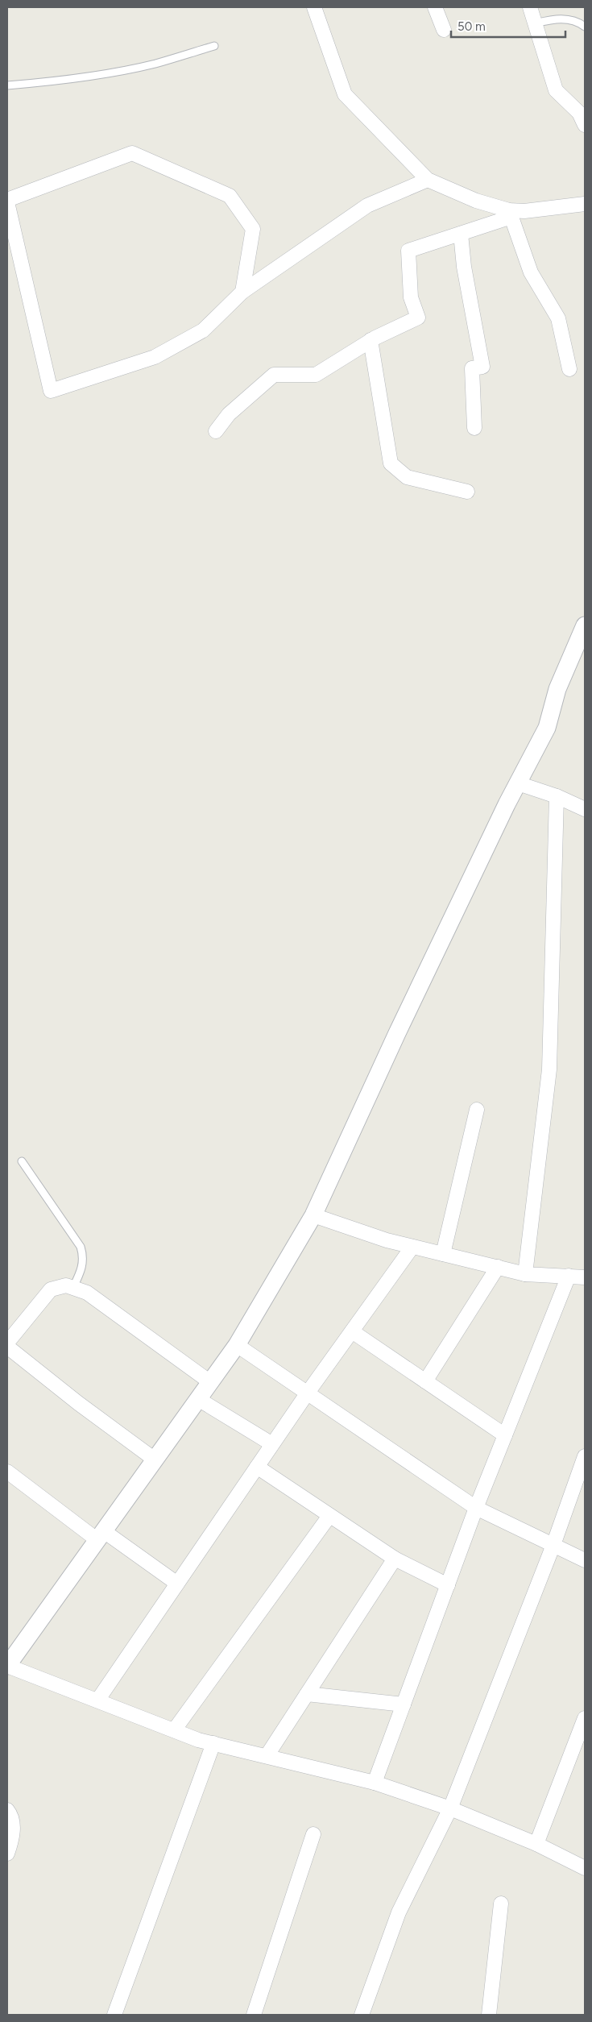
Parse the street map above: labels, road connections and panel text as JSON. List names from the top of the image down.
{
  "scale_bar": "50 m"
}
